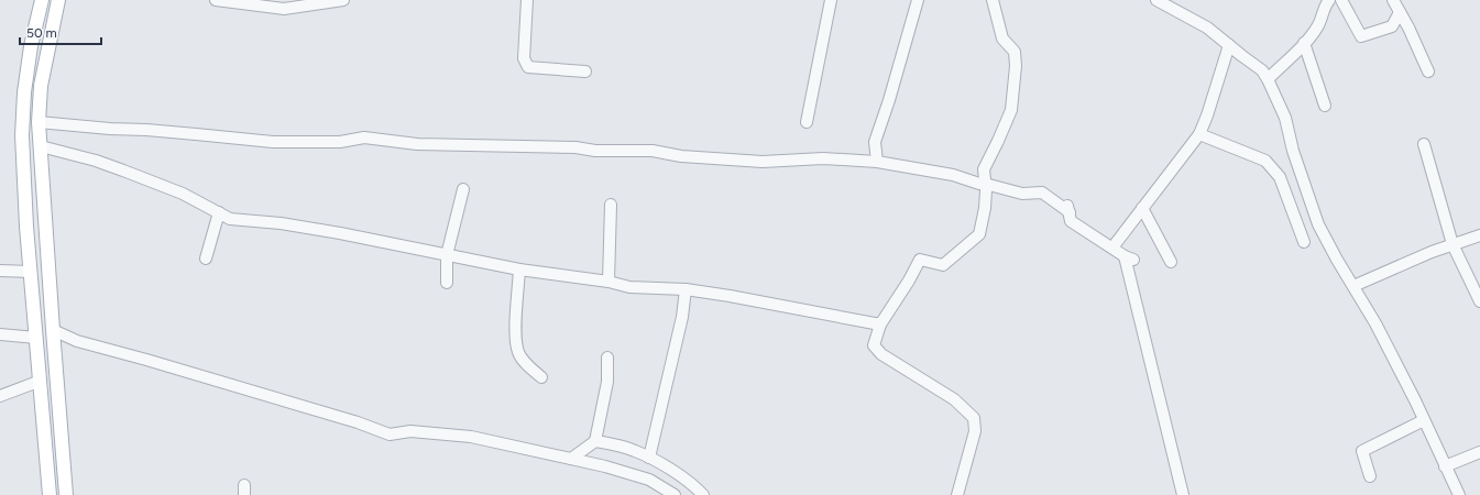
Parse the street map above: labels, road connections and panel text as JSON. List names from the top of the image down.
{
  "scale_bar": "50 m"
}
